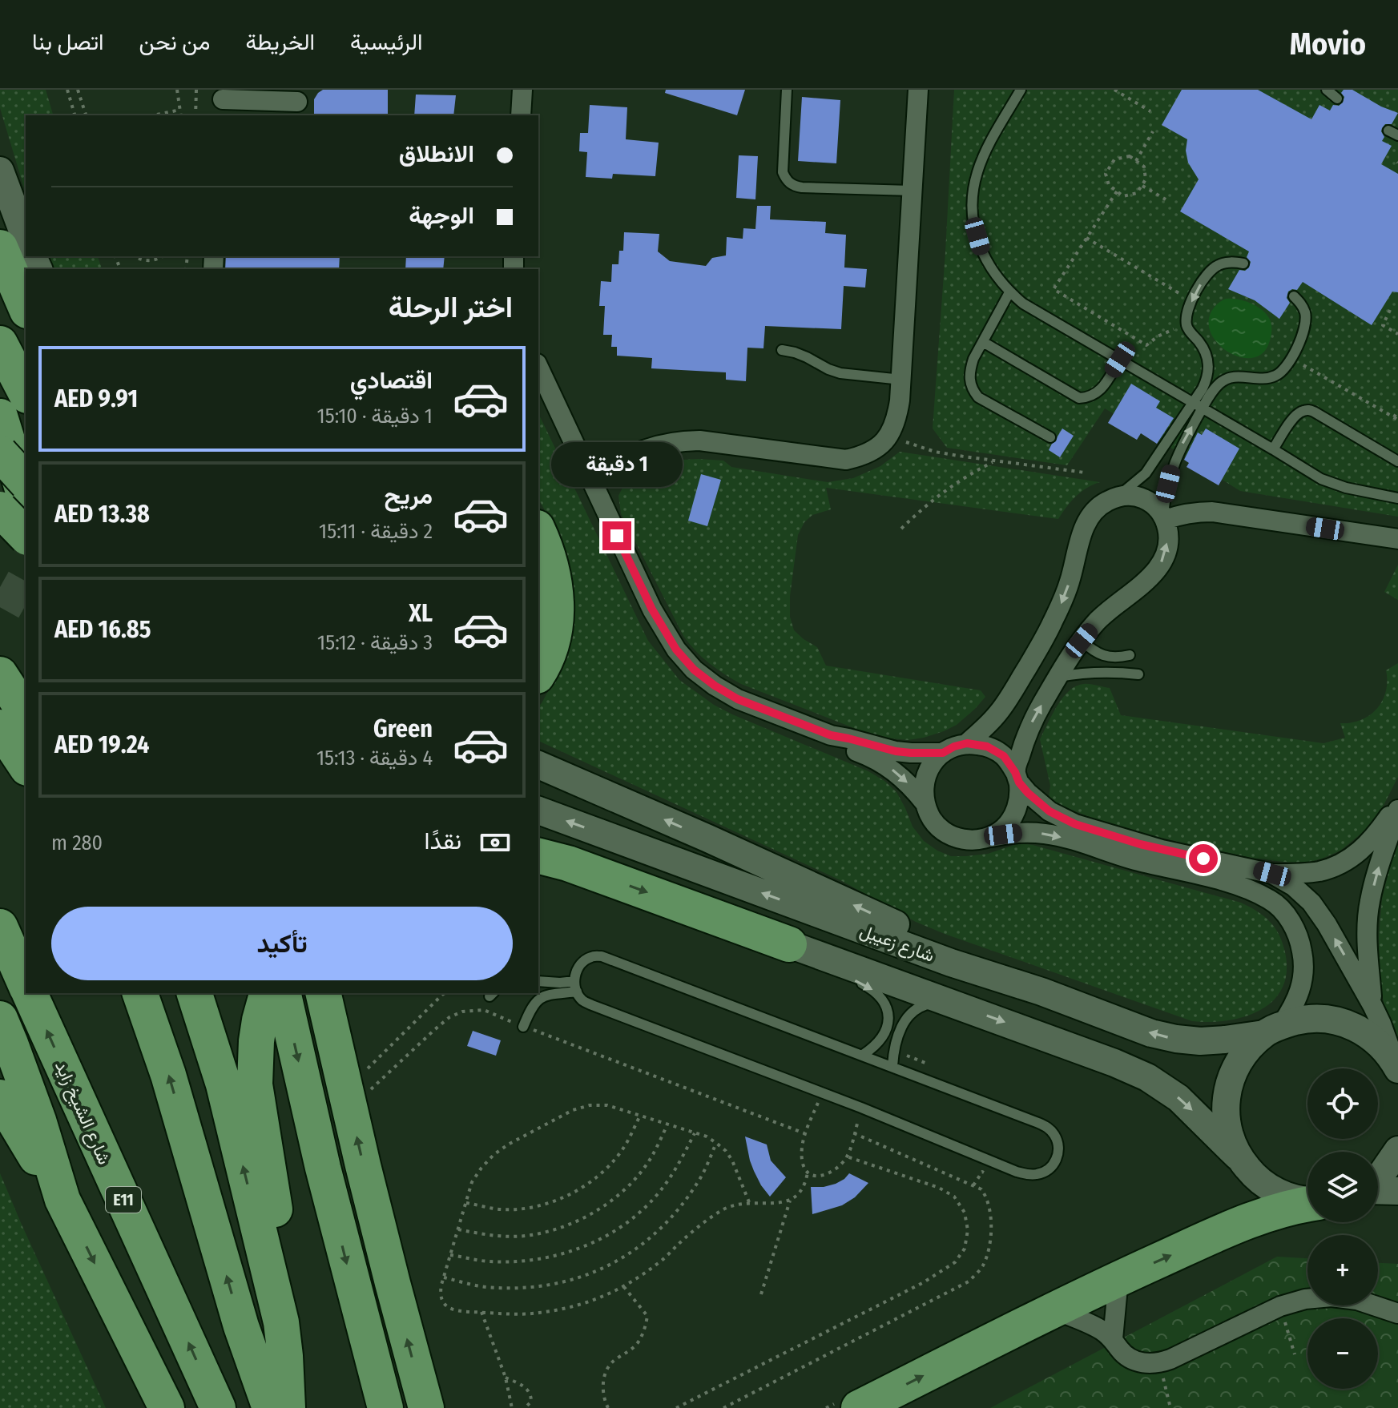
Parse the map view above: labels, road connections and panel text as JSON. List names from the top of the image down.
{
  "streets": {
    "highway": ["شارع الشيخ زايد", "E11"],
    "main road": ["شارع زعيبل"]
  },
  "page": {
    "header": "Movio",
    "nav": [
      "الرئيسية",
      "الخريطة",
      "من نحن",
      "اتصل بنا"
    ],
    "banner": ["الانطلاق", "الوجهة"],
    "heading": "اختر الرحلة",
    "list": [
      {
        "name": "اقتصادي",
        "note": "1 دقيقة · 15:10",
        "value": "AED 9.91"
      },
      {
        "name": "مريح",
        "note": "2 دقيقة · 15:11",
        "value": "AED 13.38"
      },
      {
        "name": "XL",
        "note": "3 دقيقة · 15:12",
        "value": "AED 16.85"
      },
      {
        "name": "Green",
        "note": "4 دقيقة · 15:13",
        "value": "AED 19.24"
      }
    ],
    "bubble": "1 دقيقة",
    "pay": ["نقدًا", "280 m"],
    "buttons": "تأكيد",
    "map_buttons": ["+", "−"]
  }
}
